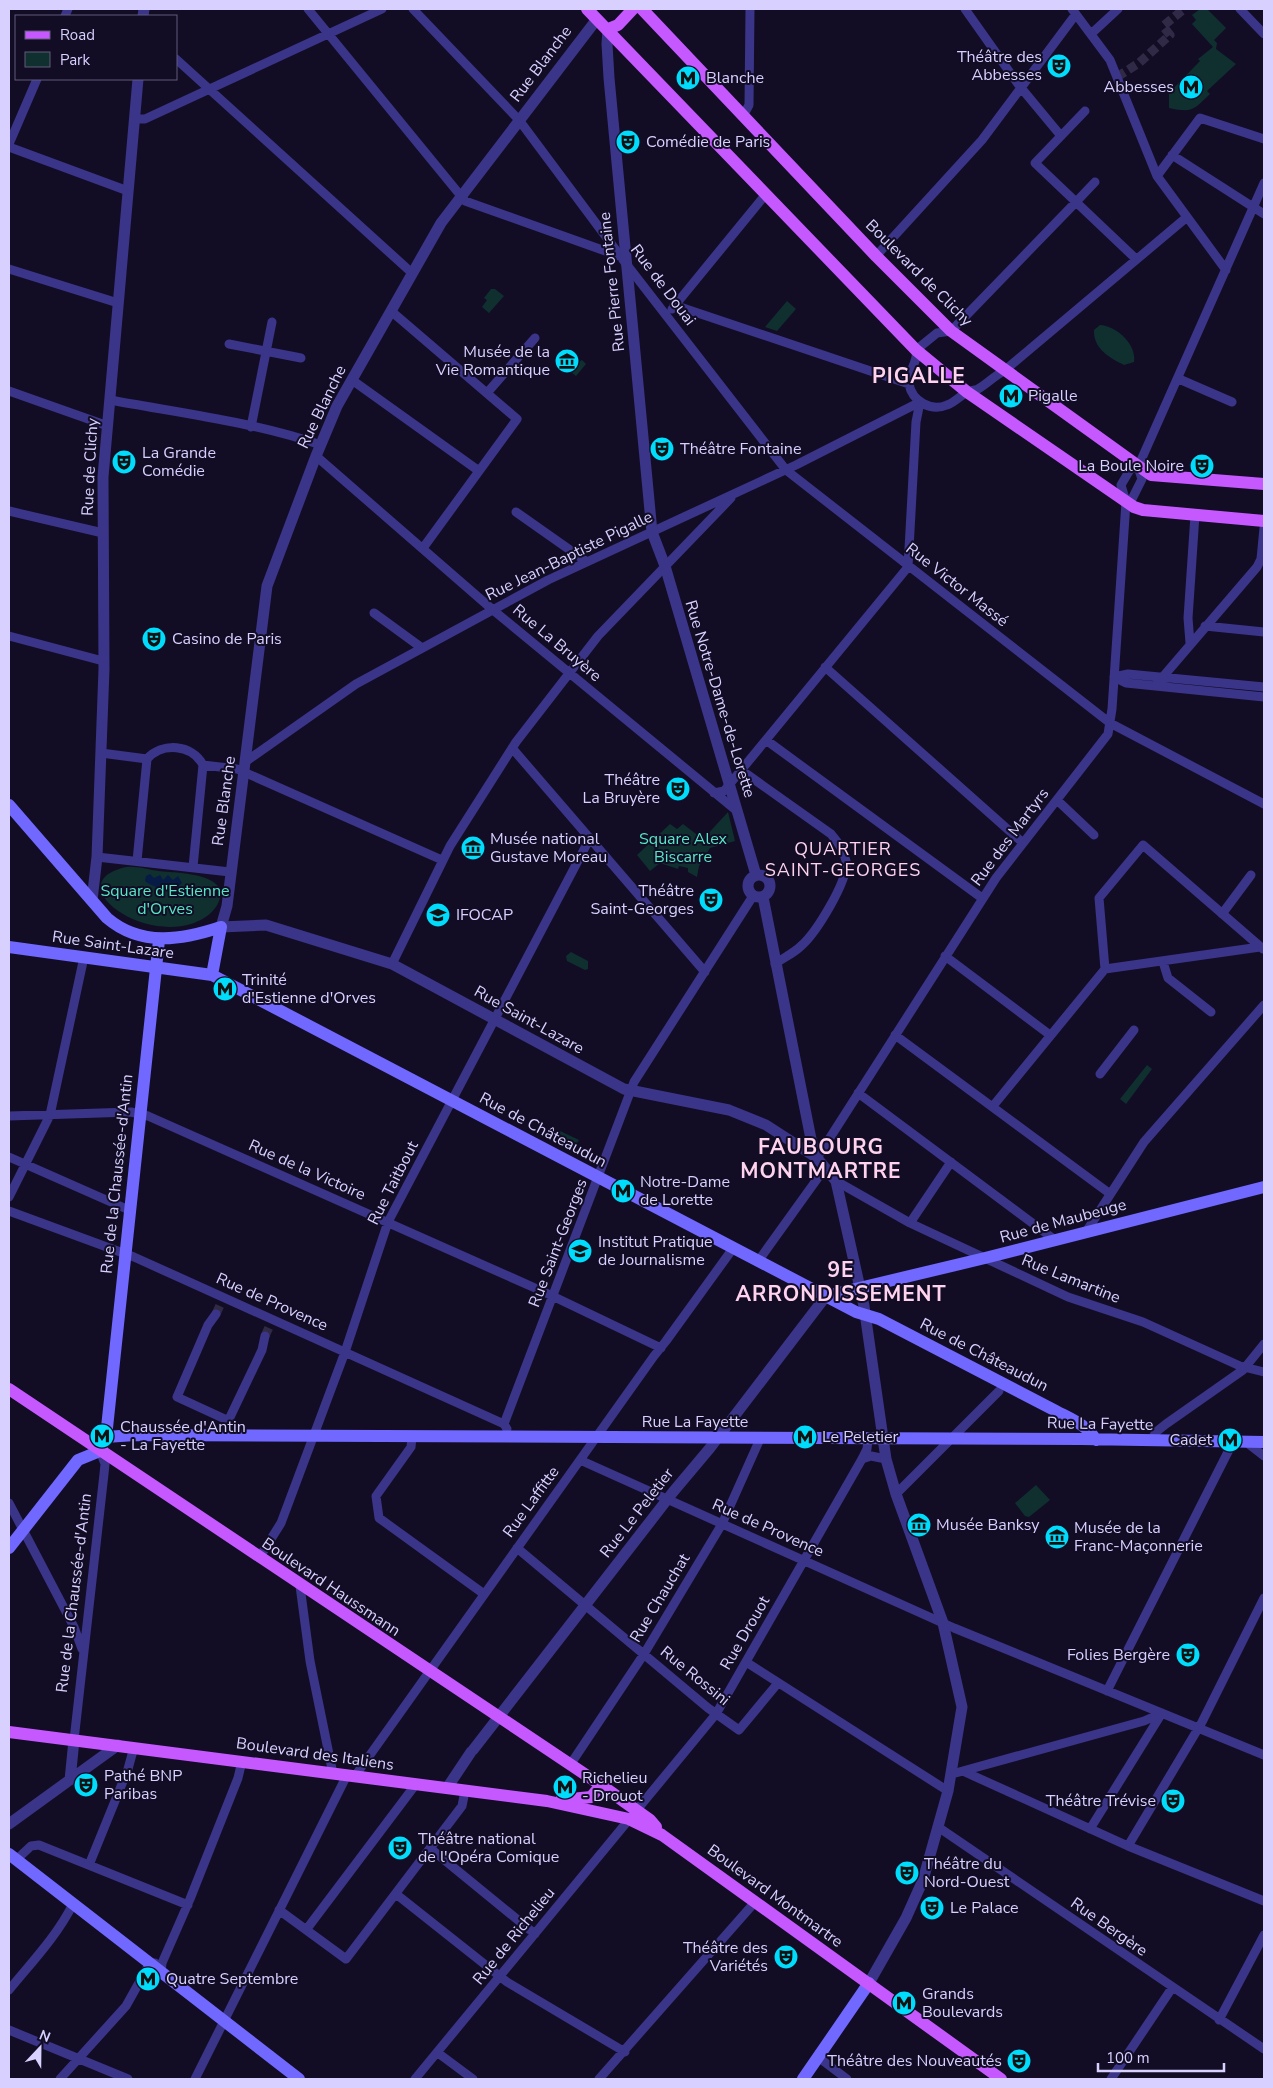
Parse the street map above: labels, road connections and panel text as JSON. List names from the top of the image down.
{
  "streets": {
    "main road": [
      "Boulevard de Clichy",
      "Rue Saint-Lazare",
      "Rue de Châteaudun",
      "Rue de la Chaussée-d'Antin",
      "Rue de Maubeuge",
      "Rue La Fayette",
      "Boulevard Haussmann",
      "Boulevard des Italiens",
      "Boulevard Montmartre"
    ],
    "street": [
      "Rue Blanche",
      "Rue Pierre Fontaine",
      "Rue de Douai",
      "Rue de Clichy",
      "Rue Jean-Baptiste Pigalle",
      "Rue Victor Massé",
      "Rue La Bruyère",
      "Rue Notre-Dame-de-Lorette",
      "Rue des Martyrs",
      "Rue de la Victoire",
      "Rue Taitbout",
      "Rue Saint-Georges",
      "Rue Lamartine",
      "Rue de Provence",
      "Rue Laffitte",
      "Rue Le Peletier",
      "Rue Chauchat",
      "Rue Drouot",
      "Rue Rossini",
      "Rue Bergère",
      "Rue de Richelieu"
    ]
  },
  "crossings": [
    ["Rue Blanche", "Rue de Douai"],
    ["Rue Blanche", "Rue Jean-Baptiste Pigalle"],
    ["Rue Blanche", "Rue La Bruyère"],
    ["Rue Blanche", "Rue Saint-Lazare"],
    ["Rue Pierre Fontaine", "Rue de Douai"],
    ["Rue Pierre Fontaine", "Rue Jean-Baptiste Pigalle"],
    ["Rue Pierre Fontaine", "Rue Notre-Dame-de-Lorette"],
    ["Rue de Douai", "Rue Jean-Baptiste Pigalle"],
    ["Rue de Douai", "Rue Victor Massé"],
    ["Rue Jean-Baptiste Pigalle", "Rue Victor Massé"],
    ["Rue Jean-Baptiste Pigalle", "Rue La Bruyère"],
    ["Rue Jean-Baptiste Pigalle", "Rue Notre-Dame-de-Lorette"],
    ["Rue Victor Massé", "Rue des Martyrs"],
    ["Rue La Bruyère", "Rue Notre-Dame-de-Lorette"],
    ["Rue Notre-Dame-de-Lorette", "Rue Saint-Georges"],
    ["Rue des Martyrs", "Rue Saint-Lazare"],
    ["Rue Saint-Lazare", "Rue de Châteaudun"],
    ["Rue Saint-Lazare", "Rue de la Chaussée-d'Antin"],
    ["Rue Saint-Lazare", "Rue Taitbout"],
    ["Rue Saint-Lazare", "Rue Saint-Georges"],
    ["Rue de Châteaudun", "Rue Taitbout"],
    ["Rue de Châteaudun", "Rue de Maubeuge"],
    ["Rue de Châteaudun", "Rue Saint-Georges"],
    ["Rue de Châteaudun", "Rue La Fayette"],
    ["Rue de Châteaudun", "Rue Laffitte"],
    ["Rue de Châteaudun", "Rue Le Peletier"],
    ["Rue de la Victoire", "Rue de la Chaussée-d'Antin"],
    ["Rue de la Victoire", "Rue Taitbout"],
    ["Rue de la Victoire", "Rue Saint-Georges"],
    ["Rue de la Victoire", "Rue Laffitte"],
    ["Rue de la Chaussée-d'Antin", "Rue de Provence"],
    ["Rue de la Chaussée-d'Antin", "Rue La Fayette"],
    ["Rue de la Chaussée-d'Antin", "Boulevard Haussmann"],
    ["Rue de la Chaussée-d'Antin", "Boulevard des Italiens"],
    ["Rue Taitbout", "Rue de Provence"],
    ["Rue Taitbout", "Rue La Fayette"],
    ["Rue Taitbout", "Boulevard Haussmann"],
    ["Rue de Maubeuge", "Rue Lamartine"],
    ["Rue de Maubeuge", "Rue Le Peletier"],
    ["Rue Saint-Georges", "Rue de Provence"],
    ["Rue de Provence", "Rue Laffitte"],
    ["Rue de Provence", "Rue Le Peletier"],
    ["Rue de Provence", "Rue Chauchat"],
    ["Rue de Provence", "Rue Drouot"],
    ["Rue La Fayette", "Rue Laffitte"],
    ["Rue La Fayette", "Rue Le Peletier"],
    ["Rue La Fayette", "Rue Chauchat"],
    ["Rue La Fayette", "Rue Drouot"],
    ["Rue Laffitte", "Boulevard Haussmann"],
    ["Rue Laffitte", "Rue Rossini"],
    ["Rue Laffitte", "Boulevard des Italiens"],
    ["Rue Le Peletier", "Boulevard Haussmann"],
    ["Rue Le Peletier", "Rue Rossini"],
    ["Rue Le Peletier", "Boulevard des Italiens"],
    ["Boulevard Haussmann", "Rue Chauchat"],
    ["Boulevard Haussmann", "Rue Drouot"],
    ["Boulevard Haussmann", "Boulevard des Italiens"],
    ["Boulevard Haussmann", "Boulevard Montmartre"],
    ["Boulevard Haussmann", "Rue de Richelieu"],
    ["Rue Chauchat", "Rue Rossini"],
    ["Rue Drouot", "Rue Rossini"],
    ["Rue Drouot", "Boulevard des Italiens"],
    ["Rue Drouot", "Boulevard Montmartre"],
    ["Rue Drouot", "Rue de Richelieu"],
    ["Boulevard des Italiens", "Boulevard Montmartre"],
    ["Boulevard des Italiens", "Rue de Richelieu"],
    ["Boulevard Montmartre", "Rue de Richelieu"]
  ],
  "districts": [
    "PIGALLE",
    "QUARTIER SAINT-GEORGES",
    "FAUBOURG MONTMARTRE",
    "9E ARRONDISSEMENT"
  ],
  "parks": ["Square Alex Biscarre", "Square d'Estienne d'Orves"],
  "places": {
    "theatre": [
      "Théâtre des Abbesses",
      "Comédie de Paris",
      "Théâtre Fontaine",
      "La Grande Comédie",
      "La Boule Noire",
      "Casino de Paris",
      "Théâtre La Bruyère",
      "Théâtre Saint-Georges",
      "Folies Bergère",
      "Pathé BNP Paribas",
      "Théâtre Trévise",
      "Théâtre national de l'Opéra Comique",
      "Théâtre du Nord-Ouest",
      "Le Palace",
      "Théâtre des Variétés",
      "Théâtre des Nouveautés"
    ],
    "metro station": [
      "Blanche",
      "Abbesses",
      "Pigalle",
      "Trinité d'Estienne d'Orves",
      "Notre-Dame de Lorette",
      "Chaussée d'Antin - La Fayette",
      "Le Peletier",
      "Cadet",
      "Richelieu - Drouot",
      "Quatre Septembre",
      "Grands Boulevards"
    ],
    "museum": [
      "Musée de la Vie Romantique",
      "Musée national Gustave Moreau",
      "Musée Banksy",
      "Musée de la Franc-Maçonnerie"
    ],
    "school or university": ["IFOCAP", "Institut Pratique de Journalisme"]
  },
  "legend": ["Road", "Park"],
  "scale_bar": "100 m",
  "north": "top"
}
